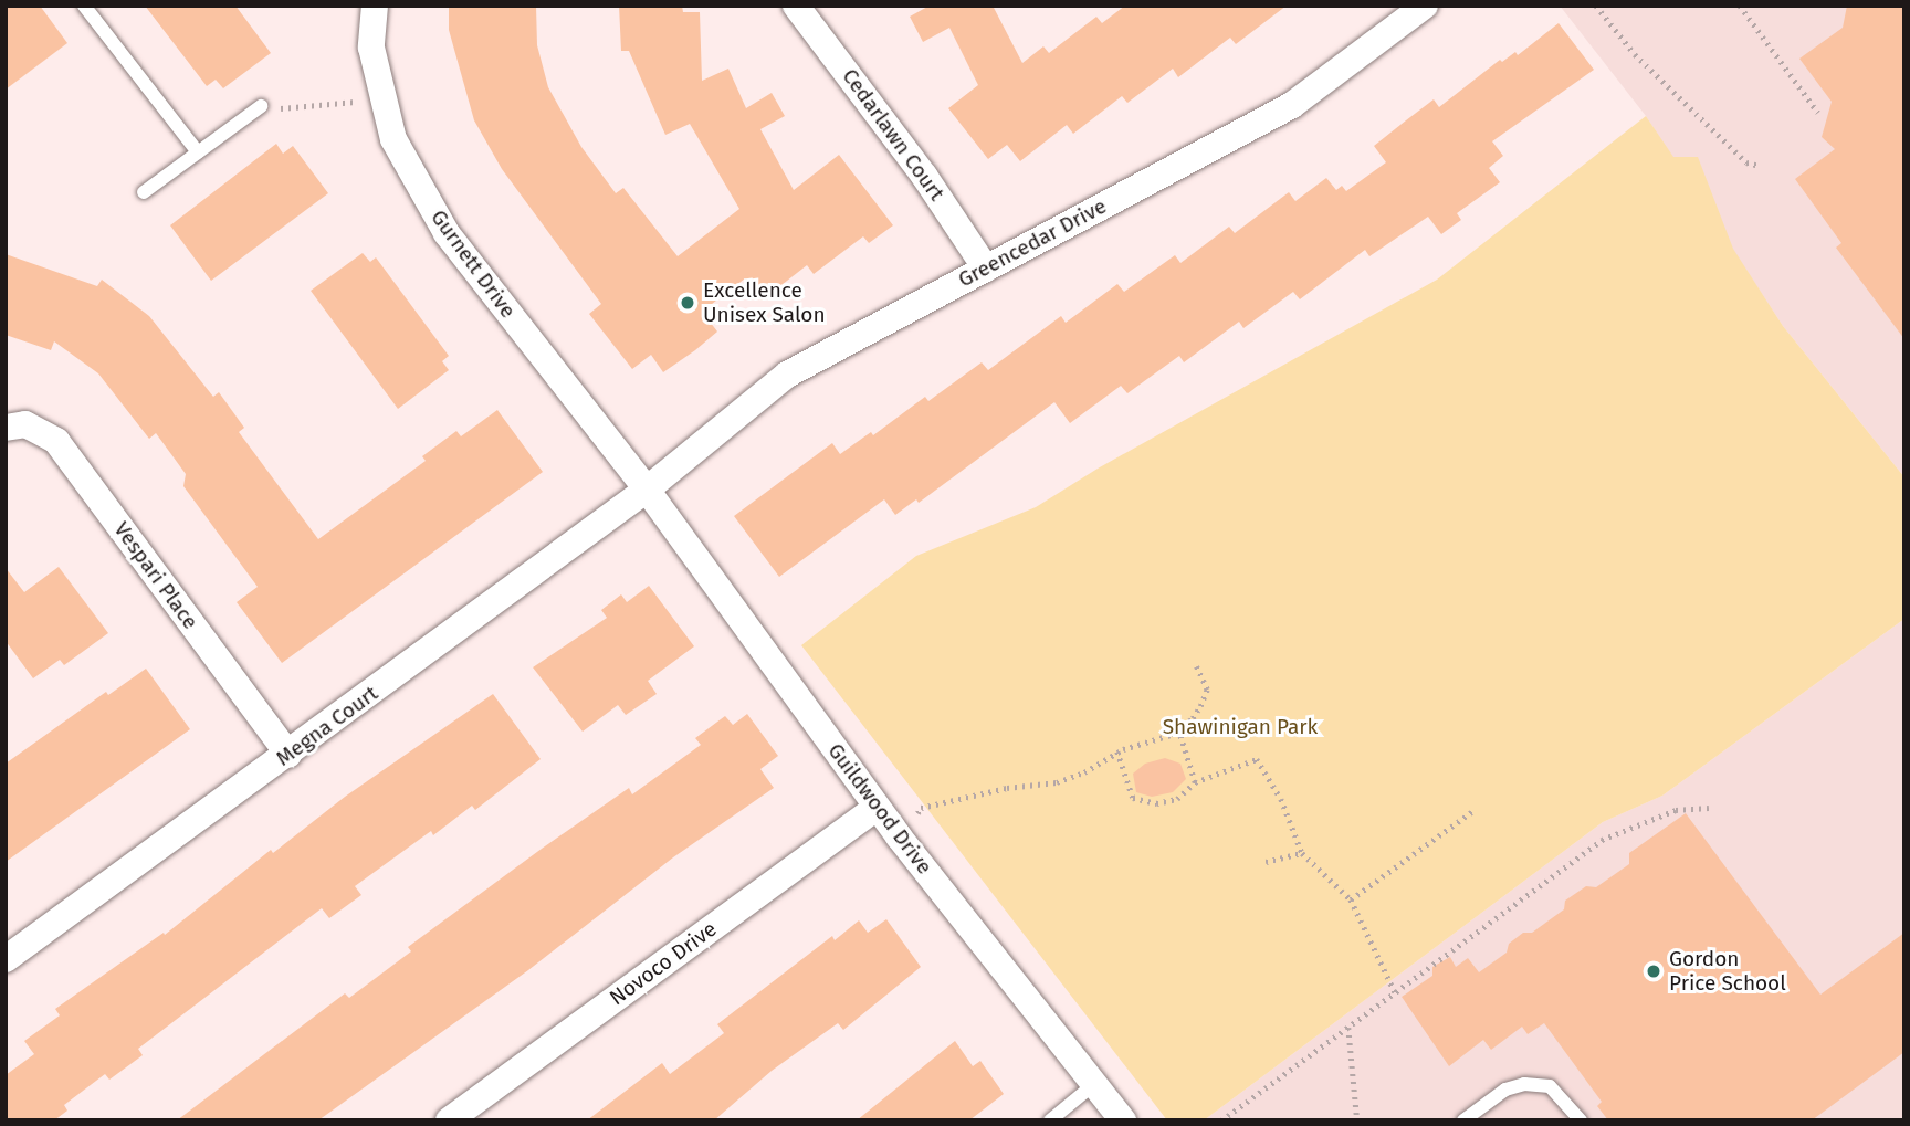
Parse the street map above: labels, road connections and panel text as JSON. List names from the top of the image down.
{
  "streets": {
    "street": [
      "Cedarlawn Court",
      "Greencedar Drive",
      "Gurnett Drive",
      "Vespari Place",
      "Megna Court",
      "Guildwood Drive",
      "Novoco Drive"
    ]
  },
  "crossings": [
    ["Cedarlawn Court", "Greencedar Drive"],
    ["Greencedar Drive", "Gurnett Drive"],
    ["Greencedar Drive", "Megna Court"],
    ["Greencedar Drive", "Guildwood Drive"],
    ["Gurnett Drive", "Megna Court"],
    ["Gurnett Drive", "Guildwood Drive"],
    ["Vespari Place", "Megna Court"],
    ["Megna Court", "Guildwood Drive"],
    ["Guildwood Drive", "Novoco Drive"]
  ],
  "parks": ["Shawinigan Park"],
  "places": ["Excellence Unisex Salon", "Gordon Price School"]
}
